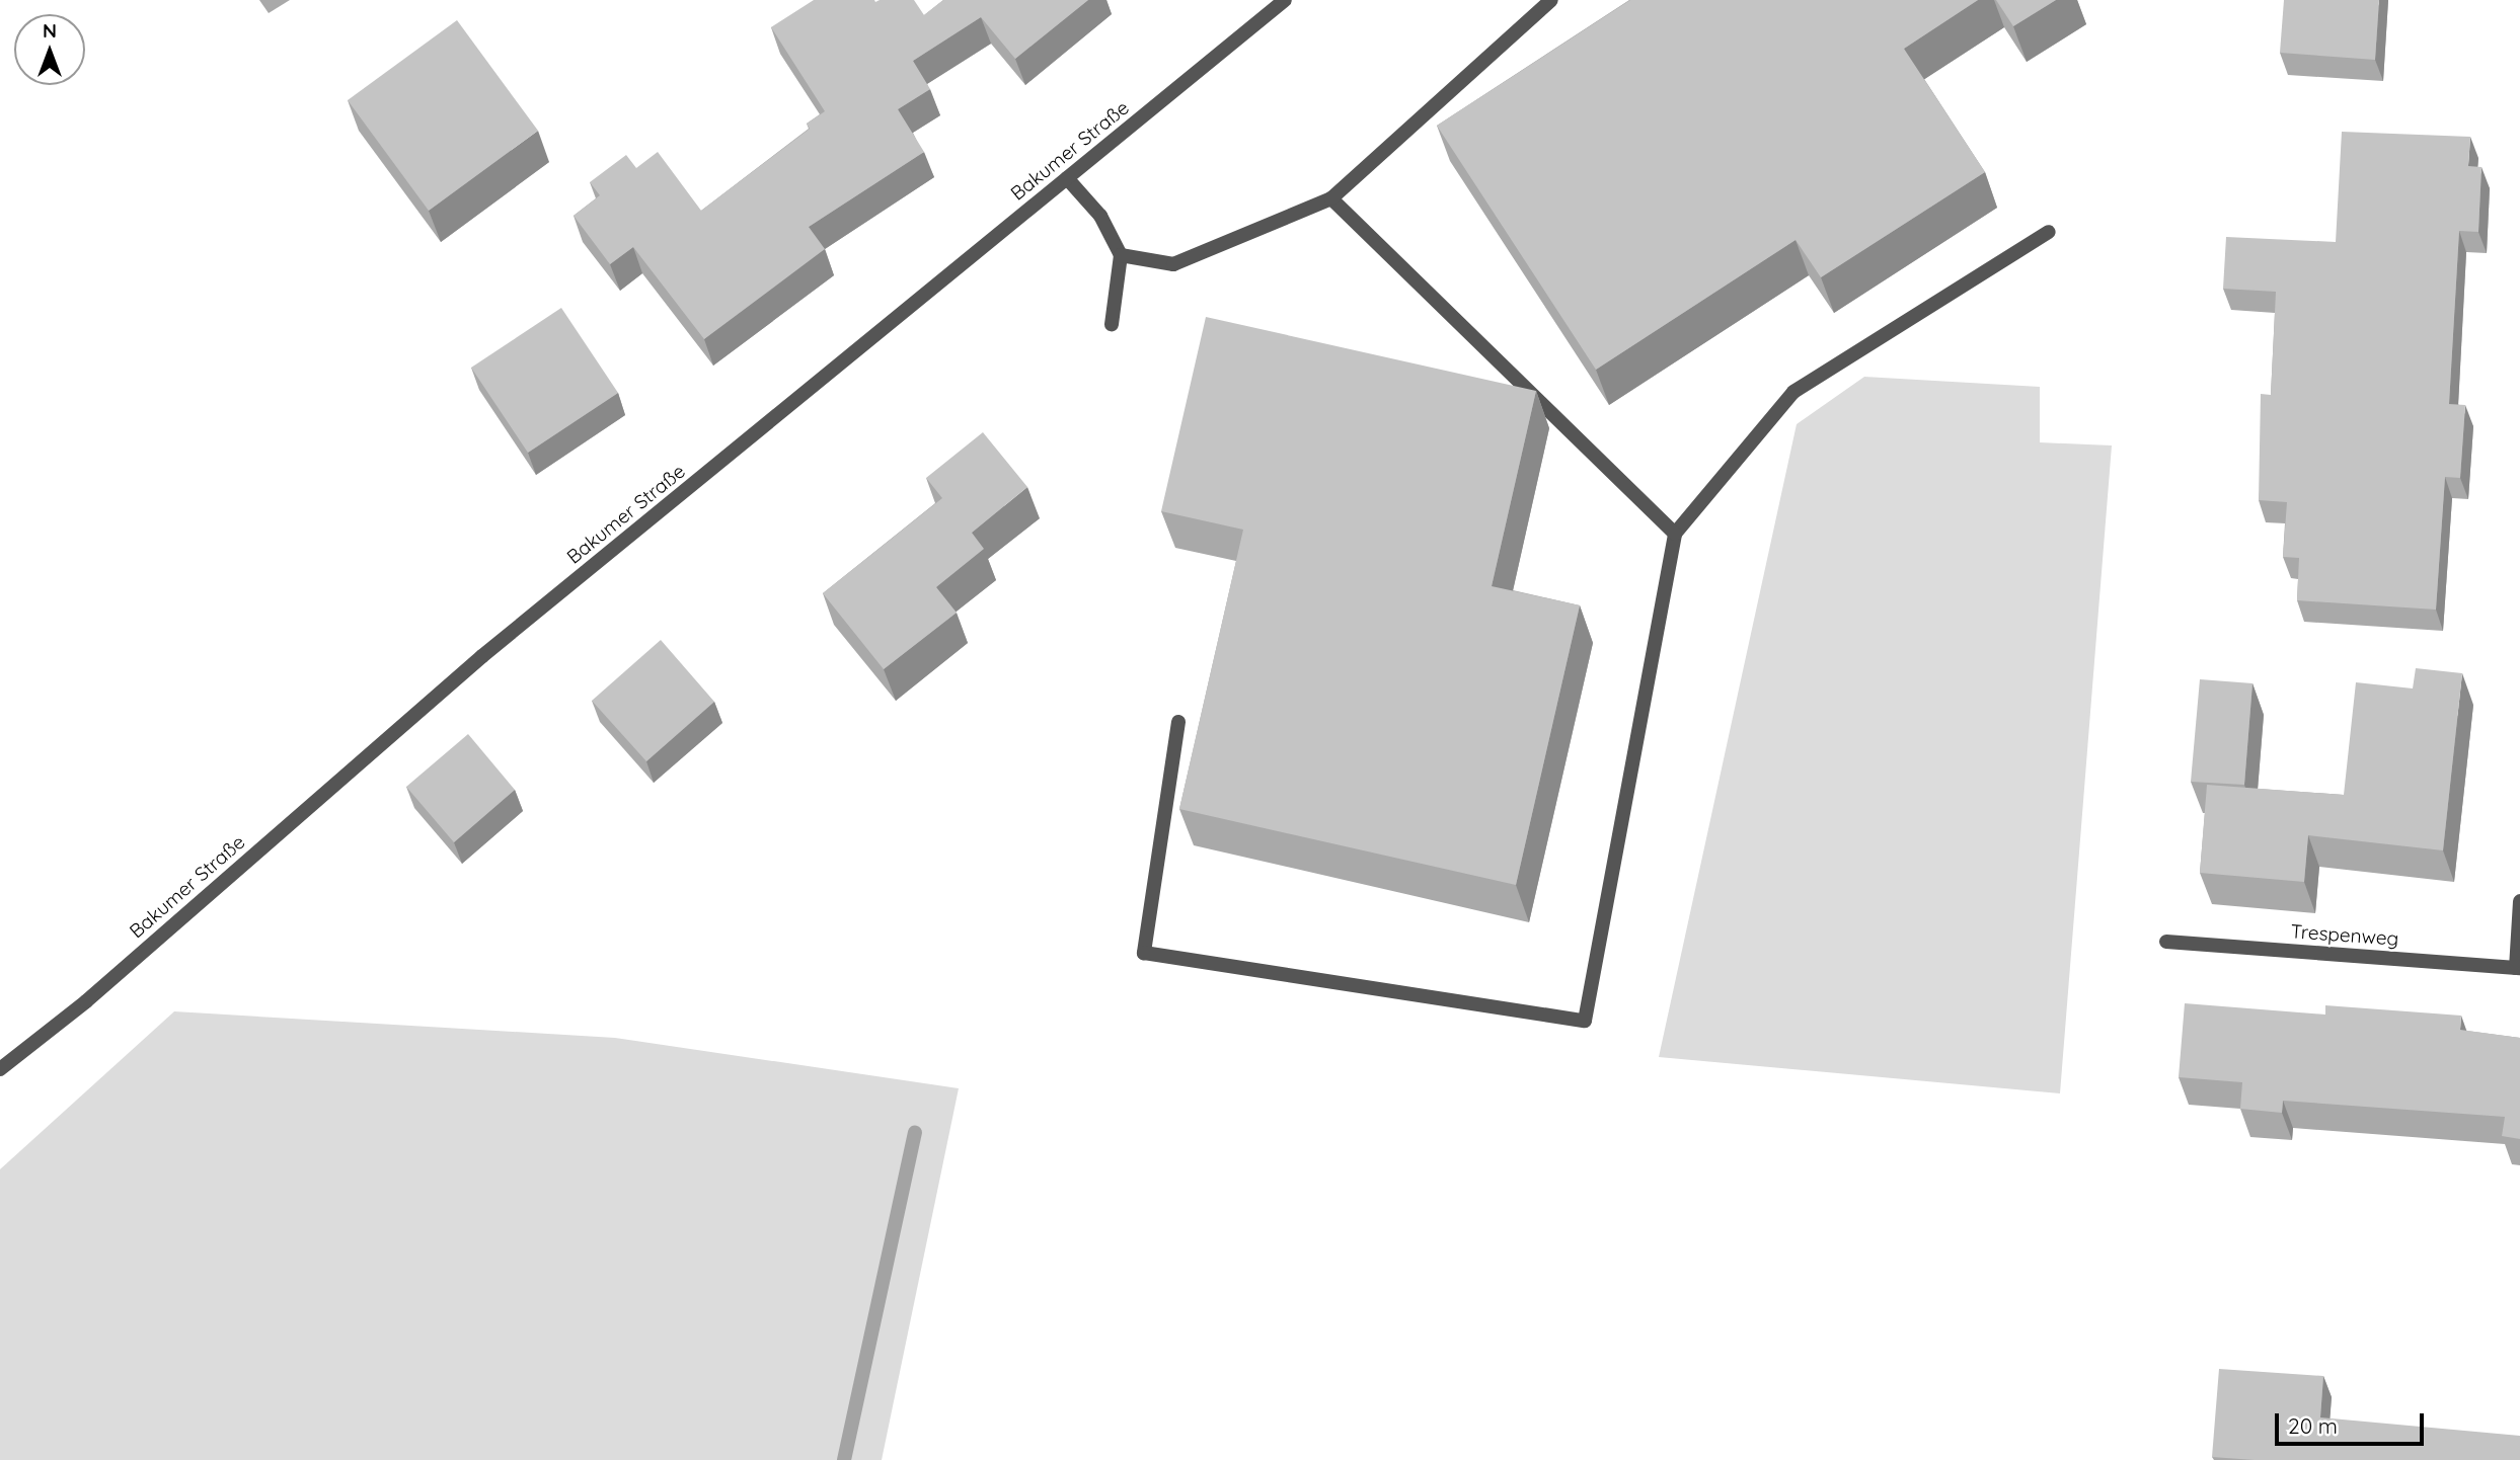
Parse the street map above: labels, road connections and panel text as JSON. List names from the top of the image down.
{
  "streets": {
    "street": ["Bakumer Straße", "Trespenweg"]
  },
  "scale_bar": "20 m",
  "north": "top"
}
